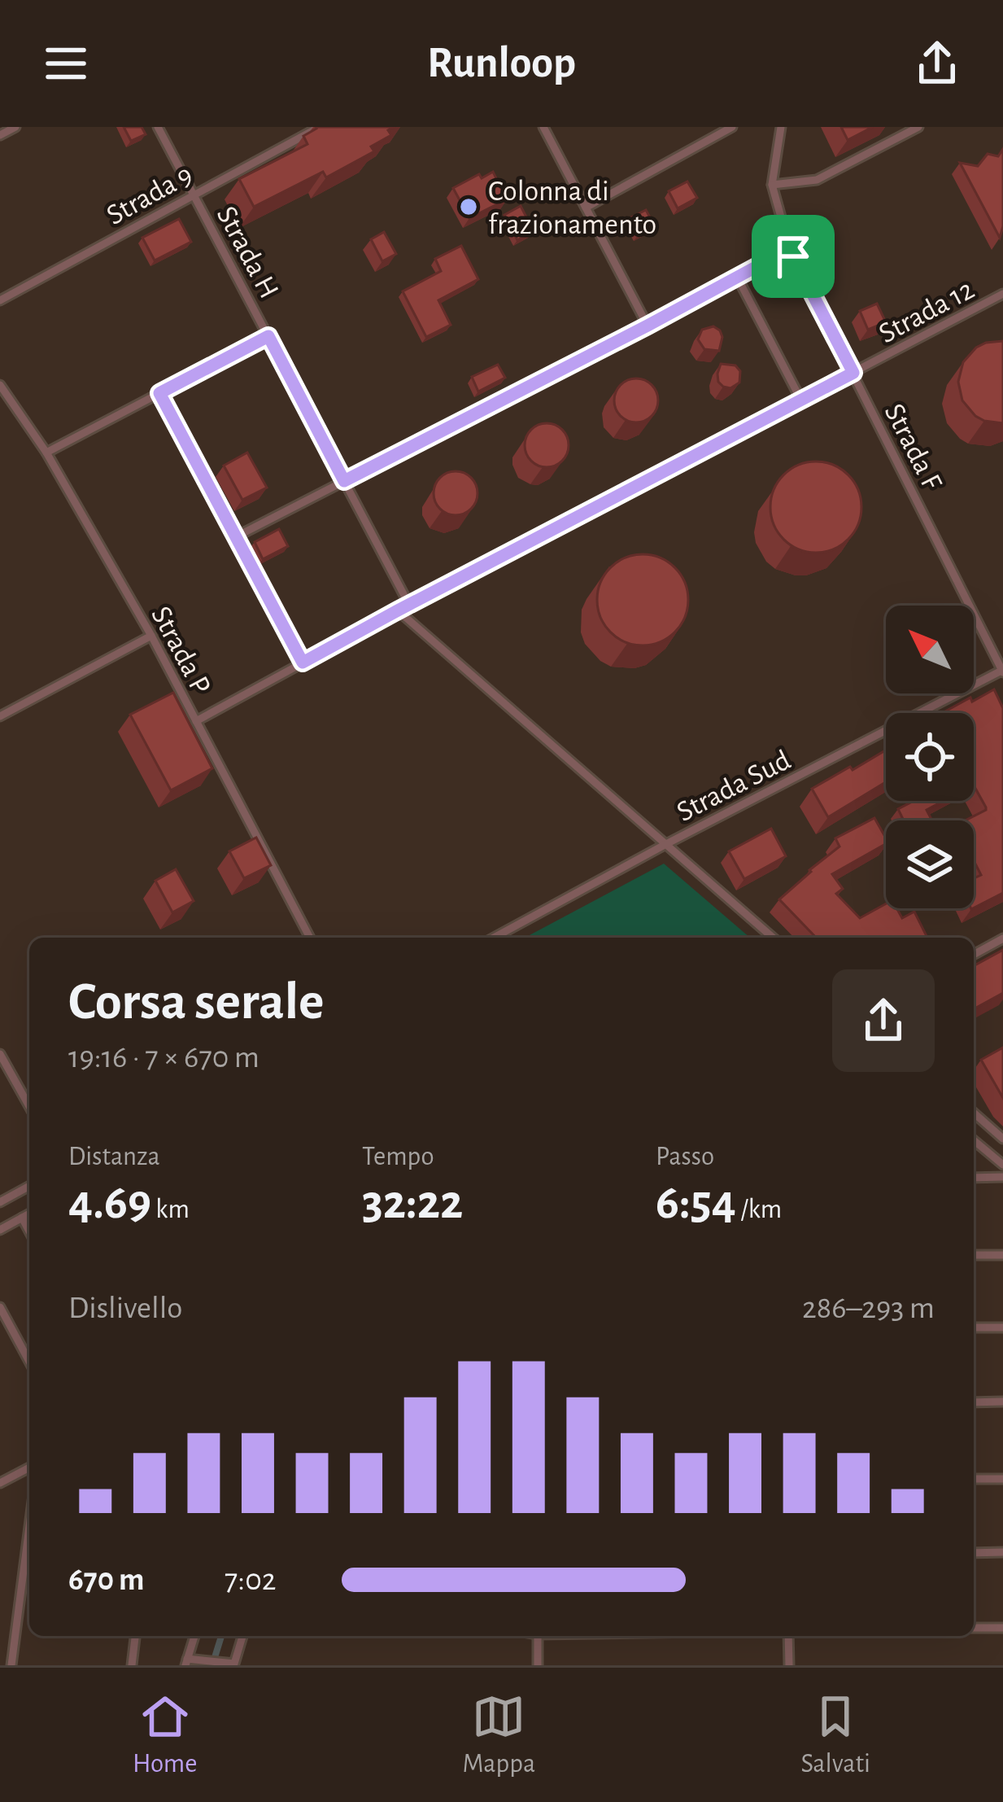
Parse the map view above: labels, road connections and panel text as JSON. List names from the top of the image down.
{
  "streets": {
    "lane": [
      "Strada 9",
      "Strada H",
      "Strada 12",
      "Strada F",
      "Strada P",
      "Strada Sud"
    ]
  },
  "crossings": [
    ["Strada 9", "Strada H"],
    ["Strada H", "Strada 12"],
    ["Strada 12", "Strada F"],
    ["Strada 12", "Strada P"],
    ["Strada F", "Strada Sud"]
  ],
  "places": ["Colonna di frazionamento"],
  "north": "top left",
  "page": {
    "header": "Runloop",
    "heading": ["Corsa serale", "19:16 · 7 × 670 m"],
    "stats": [
      ["Distanza", "4.69 km"],
      ["Tempo", "32:22"],
      ["Passo", "6:54 /km"]
    ],
    "chart": ["Dislivello", "286–293 m"],
    "list": [
      {
        "name": "670 m",
        "note": "7:02"
      }
    ],
    "tabs": ["Home", "Mappa", "Salvati"]
  }
}
